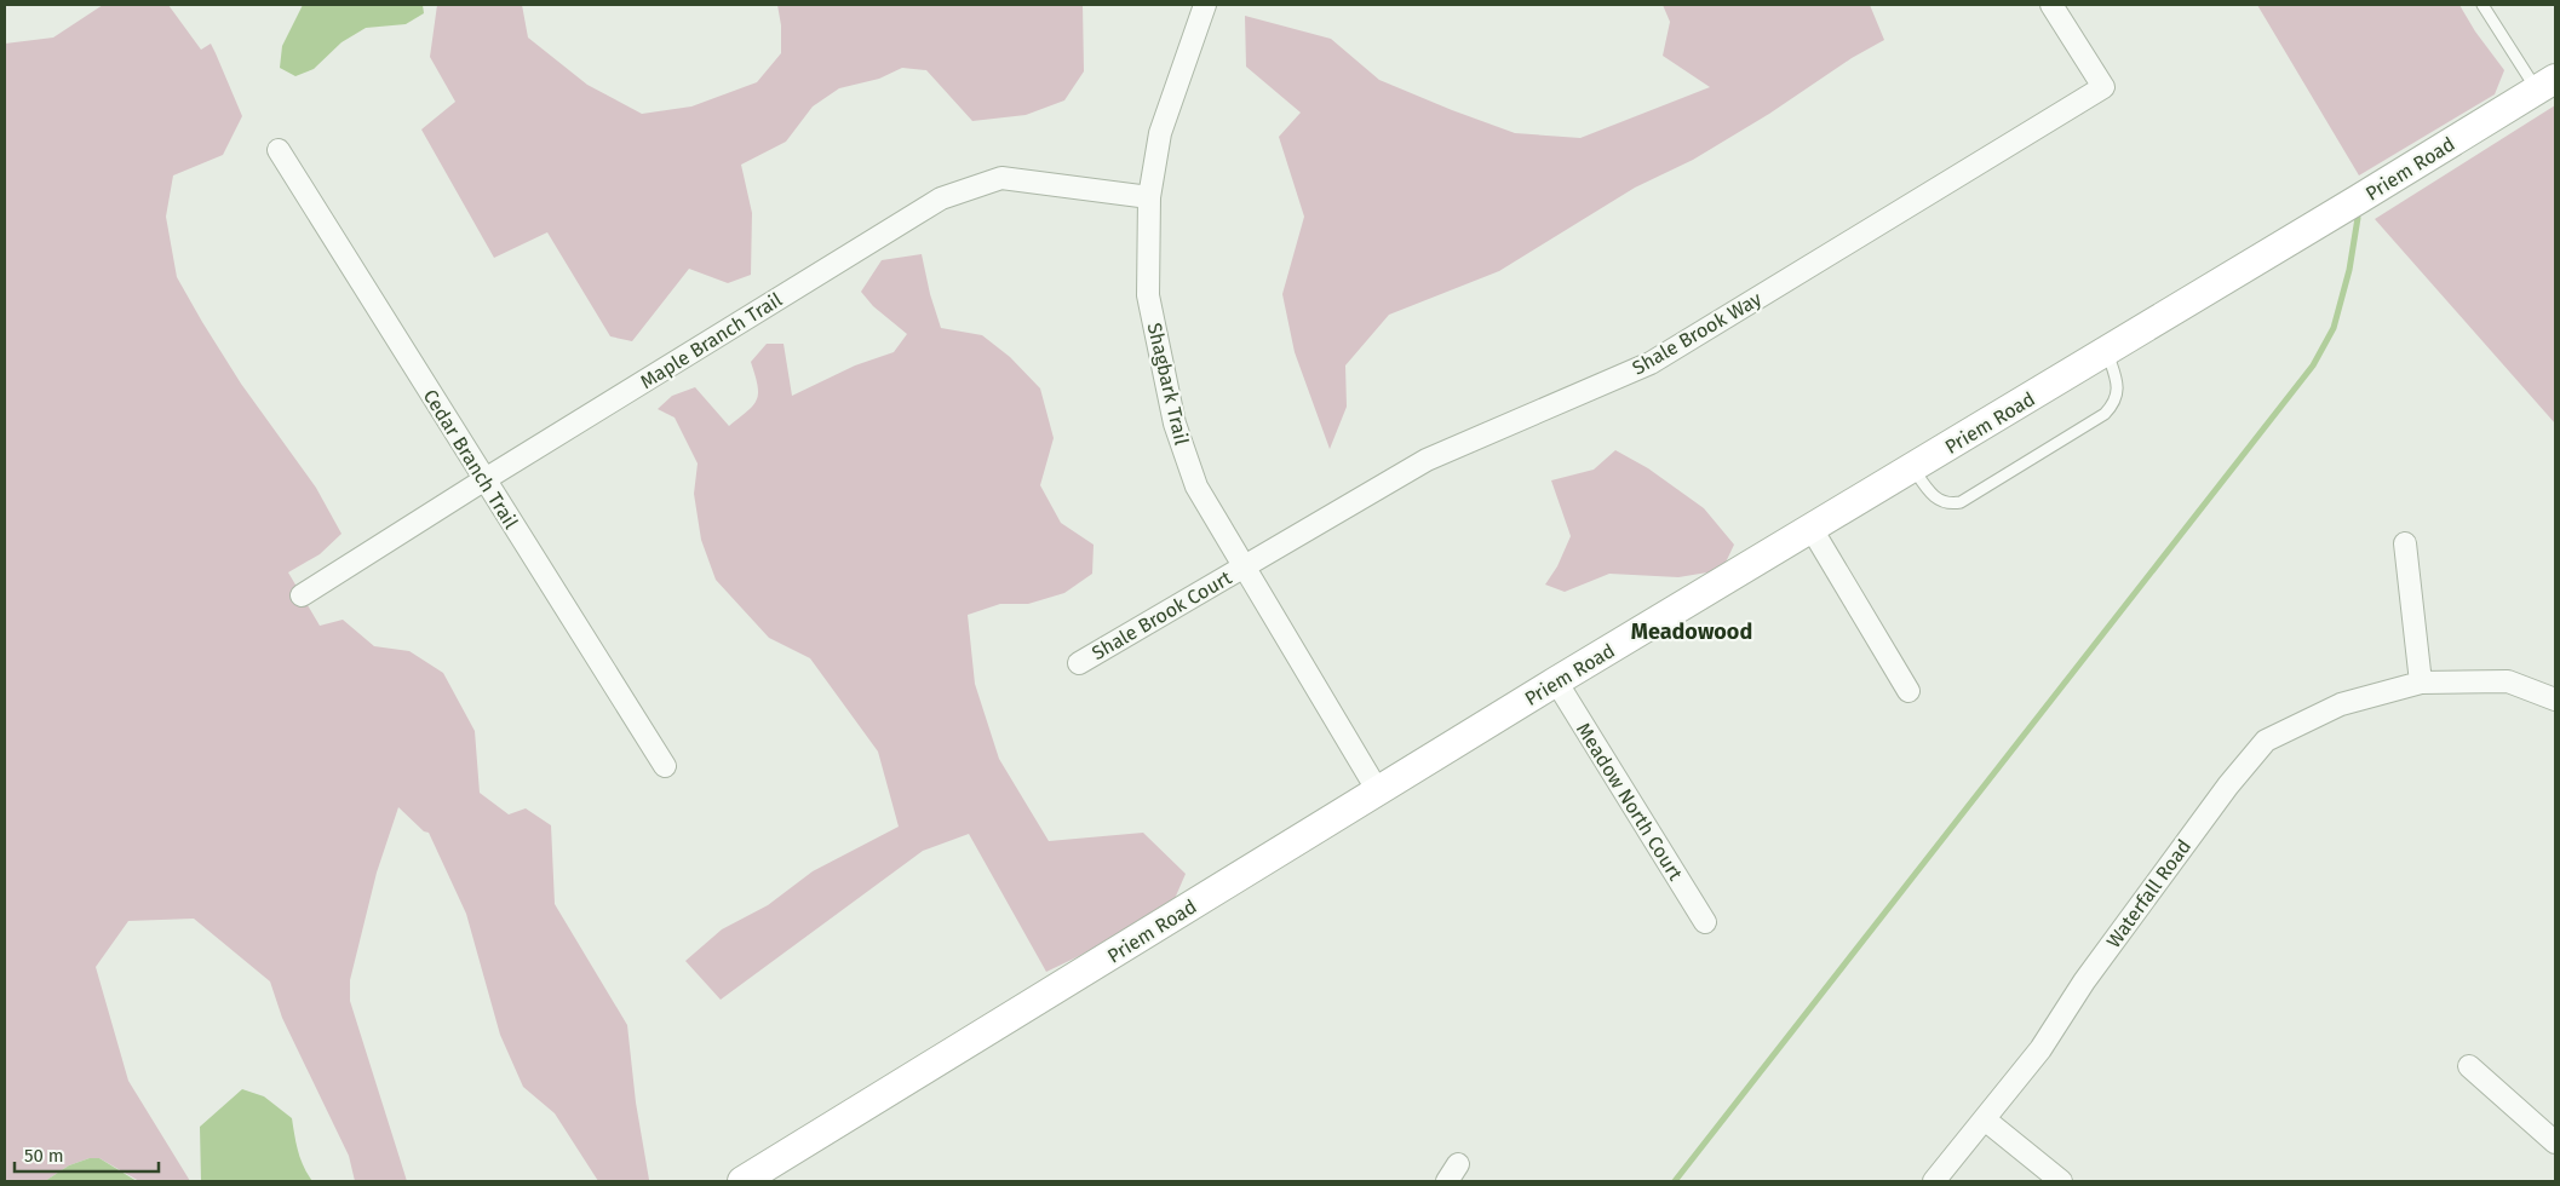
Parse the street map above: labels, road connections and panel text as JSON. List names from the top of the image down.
{
  "streets": {
    "street": [
      "Priem Road",
      "Shale Brook Way",
      "Maple Branch Trail",
      "Shagbark Trail",
      "Cedar Branch Trail",
      "Shale Brook Court",
      "Meadow North Court",
      "Waterfall Road"
    ]
  },
  "crossings": [
    ["Priem Road", "Shagbark Trail"],
    ["Priem Road", "Meadow North Court"],
    ["Shale Brook Way", "Shagbark Trail"],
    ["Shale Brook Way", "Shale Brook Court"],
    ["Maple Branch Trail", "Shagbark Trail"],
    ["Maple Branch Trail", "Cedar Branch Trail"],
    ["Shagbark Trail", "Shale Brook Court"]
  ],
  "districts": ["Meadowood"],
  "scale_bar": "50 m"
}
